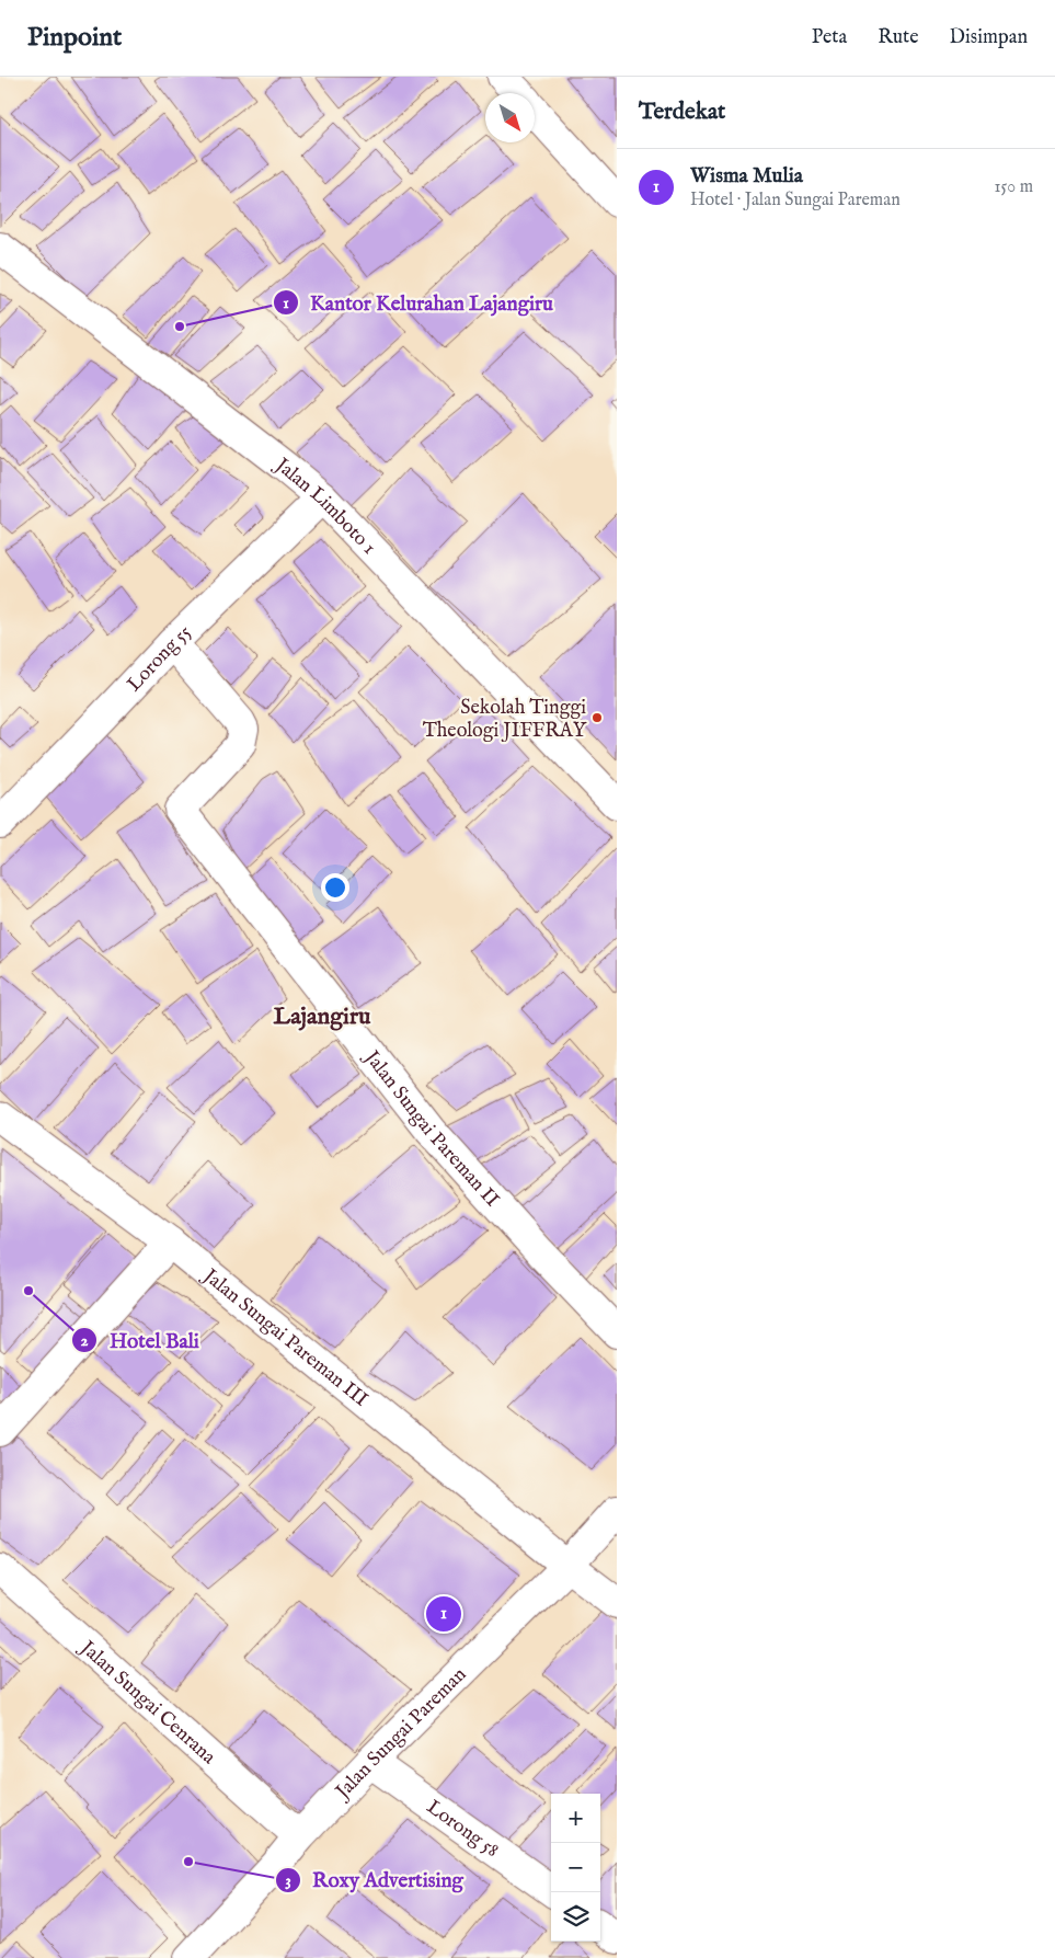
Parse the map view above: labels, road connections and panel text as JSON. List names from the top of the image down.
{
  "streets": {
    "street": [
      "Jalan Limboto 1",
      "Lorong 55",
      "Jalan Sungai Pareman II",
      "Jalan Sungai Pareman III",
      "Jalan Sungai Cenrana",
      "Jalan Sungai Pareman",
      "Lorong 58"
    ]
  },
  "crossings": [
    ["Jalan Limboto 1", "Lorong 55"],
    ["Lorong 55", "Jalan Sungai Pareman II"],
    ["Jalan Sungai Pareman III", "Jalan Sungai Pareman"],
    ["Jalan Sungai Cenrana", "Jalan Sungai Pareman"],
    ["Jalan Sungai Pareman", "Lorong 58"]
  ],
  "districts": ["Lajangiru"],
  "places": [
    "Kantor Kelurahan Lajangiru",
    "Sekolah Tinggi Theologi JIFFRAY",
    "Hotel Bali",
    "Roxy Advertising"
  ],
  "north": "bottom right",
  "page": {
    "header": "Pinpoint",
    "nav": ["Peta", "Rute", "Disimpan"],
    "heading": "Terdekat",
    "list": [
      {
        "mark": "1",
        "name": "Wisma Mulia",
        "note": "Hotel · Jalan Sungai Pareman",
        "value": "150 m"
      }
    ],
    "pins": "1",
    "map_buttons": ["+", "−"]
  }
}
